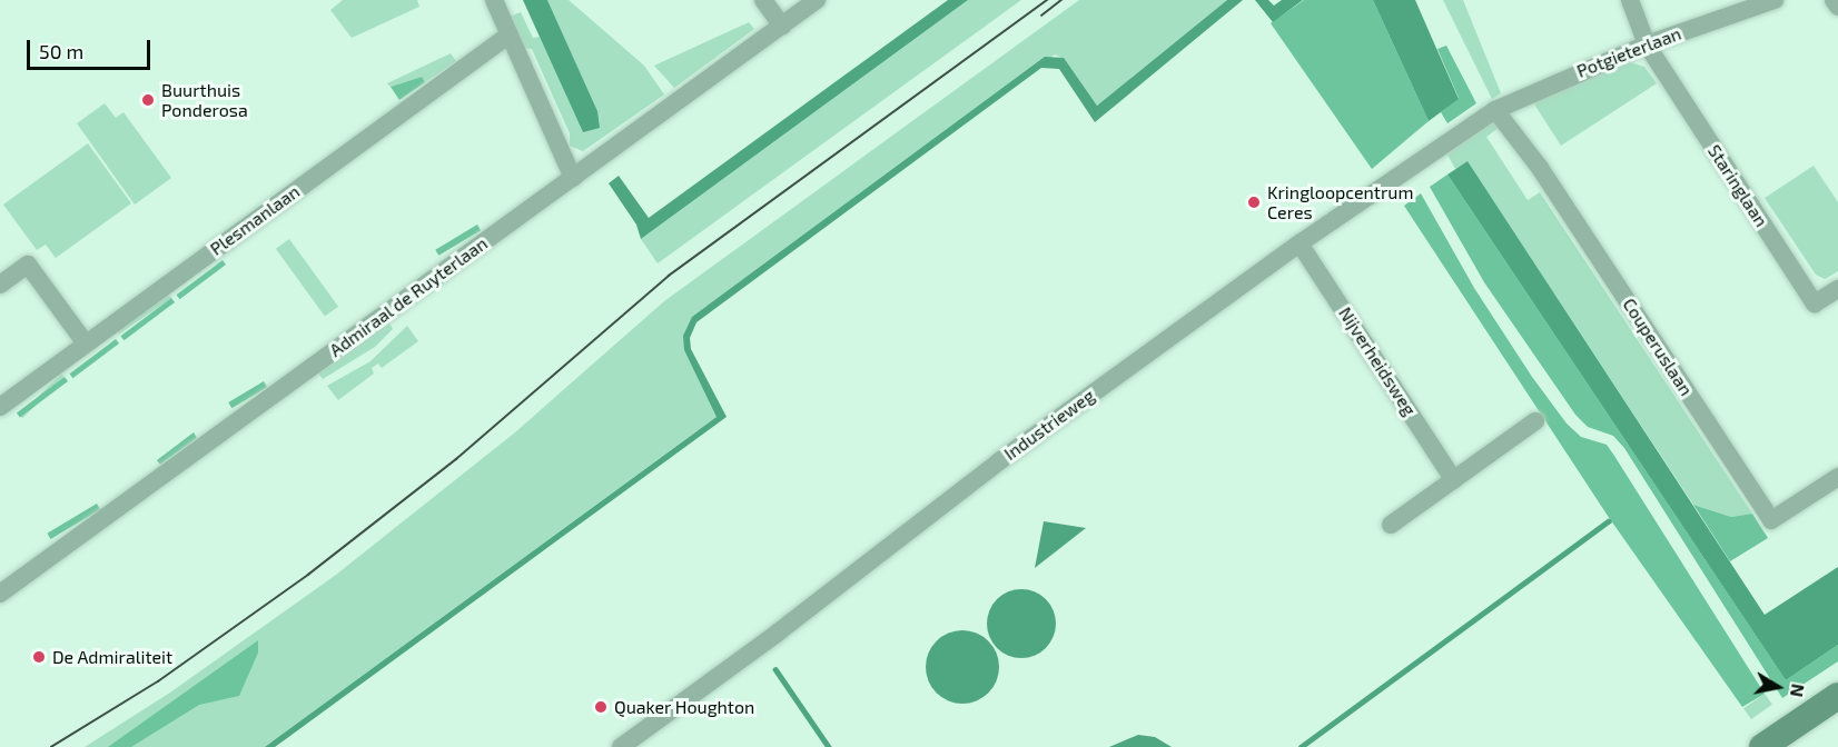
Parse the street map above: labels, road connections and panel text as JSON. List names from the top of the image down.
{
  "streets": {
    "street": [
      "Potgieterlaan",
      "Staringlaan",
      "Plesmanlaan",
      "Admiraal de Ruyterlaan",
      "Couperuslaan",
      "Nijverheidsweg",
      "Industrieweg"
    ]
  },
  "crossings": [
    ["Potgieterlaan", "Staringlaan"],
    ["Potgieterlaan", "Couperuslaan"],
    ["Potgieterlaan", "Industrieweg"],
    ["Couperuslaan", "Industrieweg"],
    ["Nijverheidsweg", "Industrieweg"]
  ],
  "places": [
    "Buurthuis Ponderosa",
    "Kringloopcentrum Ceres",
    "De Admiraliteit",
    "Quaker Houghton"
  ],
  "scale_bar": "50 m",
  "north": "right"
}
